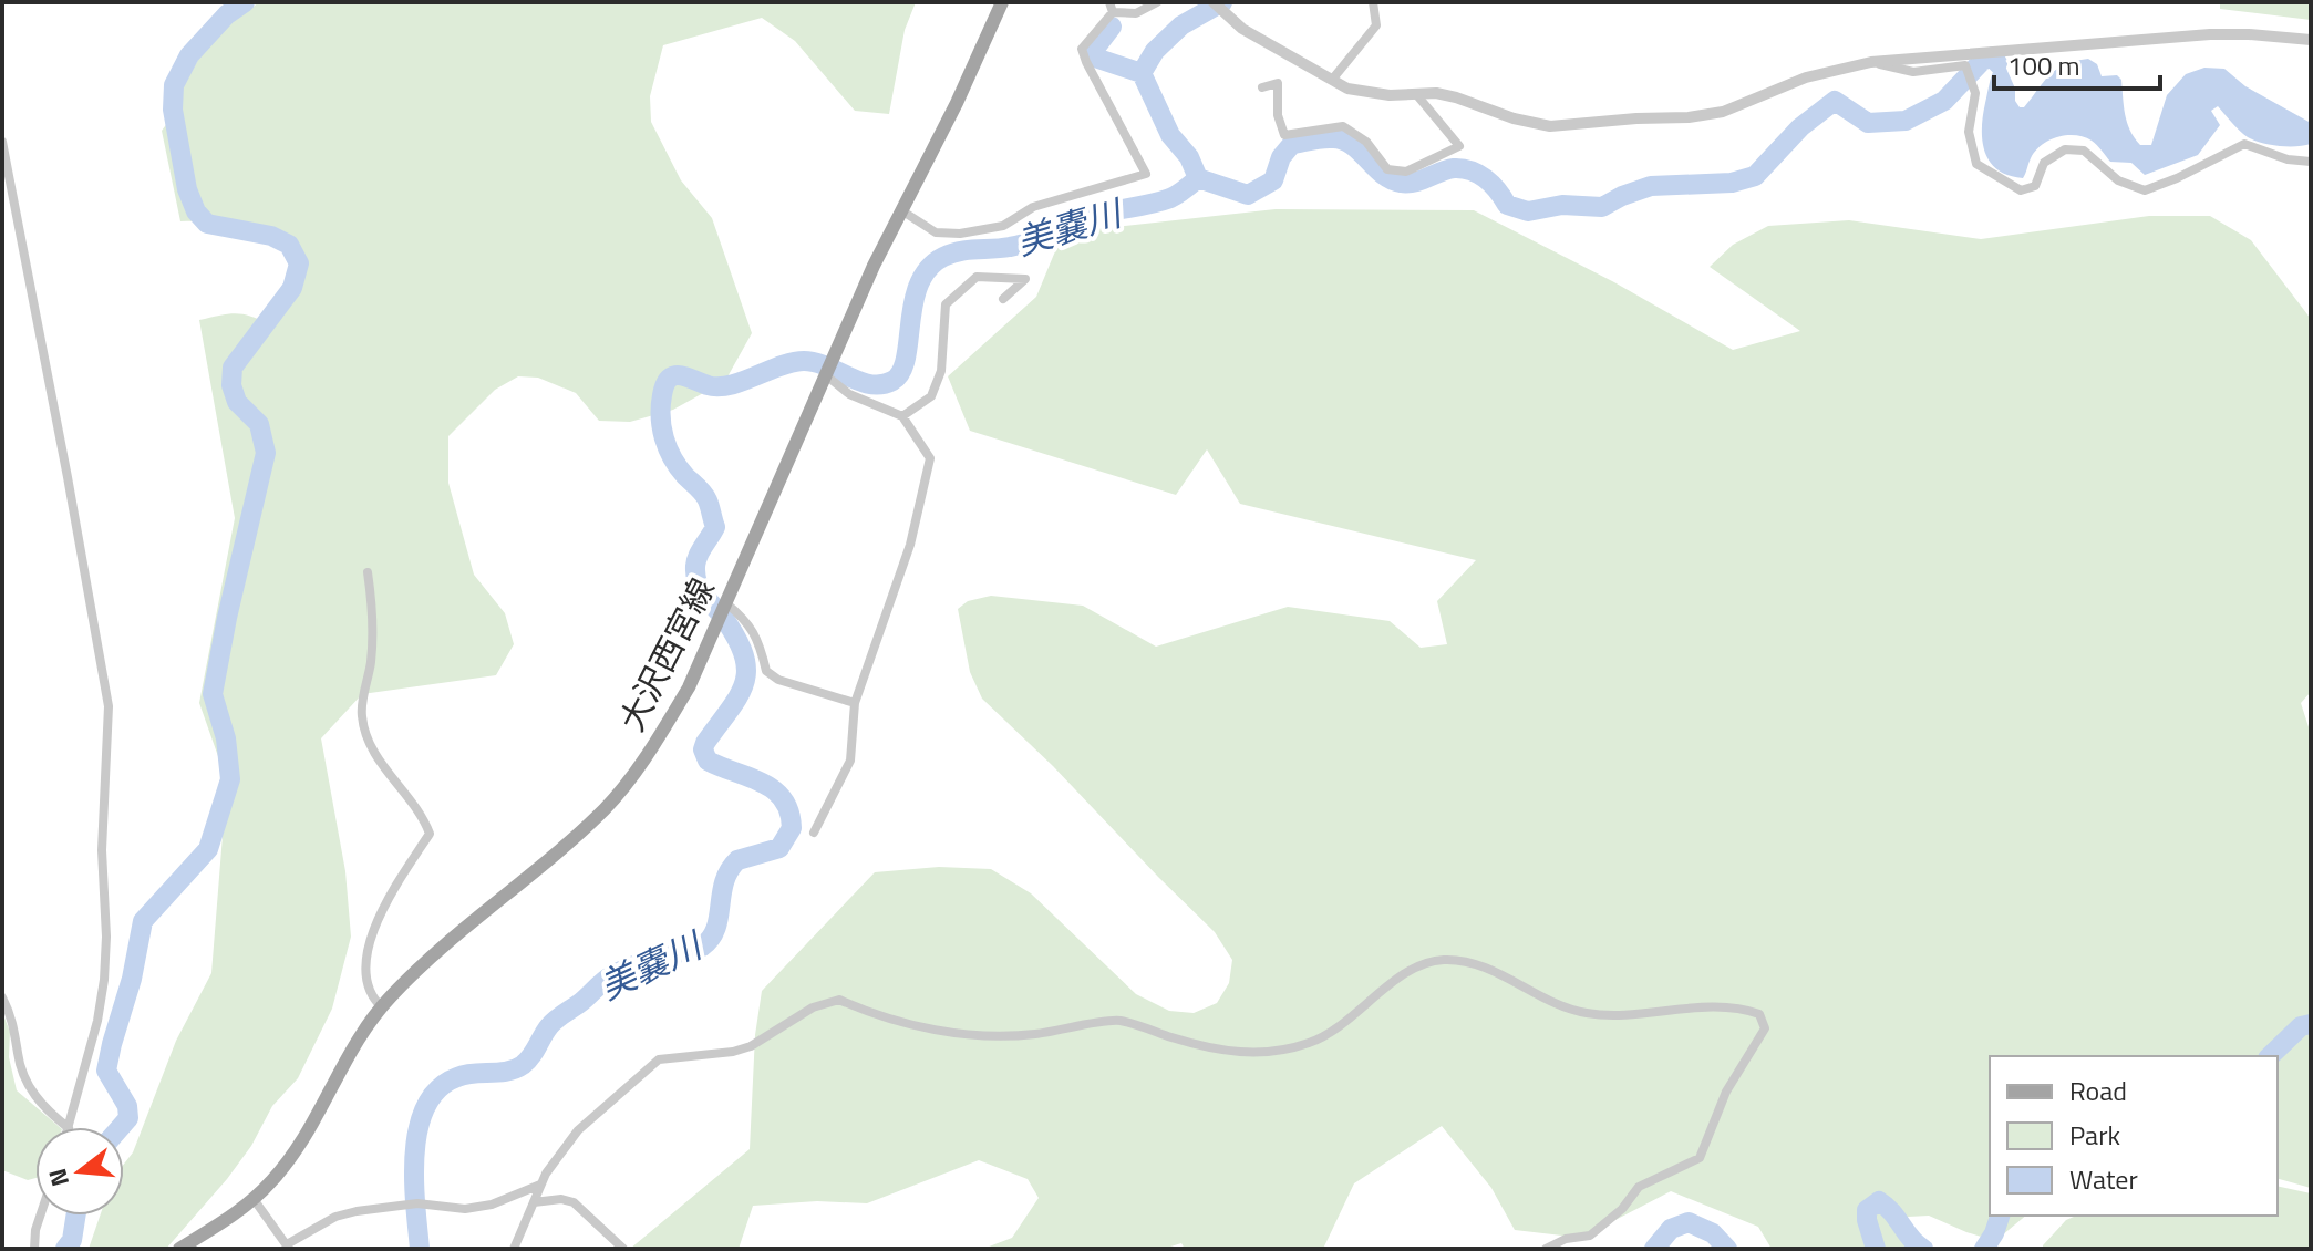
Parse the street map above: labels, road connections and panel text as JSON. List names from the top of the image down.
{
  "streets": {
    "main road": ["大沢西宮線"]
  },
  "water": ["美嚢川"],
  "legend": ["Road", "Park", "Water"],
  "scale_bar": "100 m",
  "north": "left"
}
